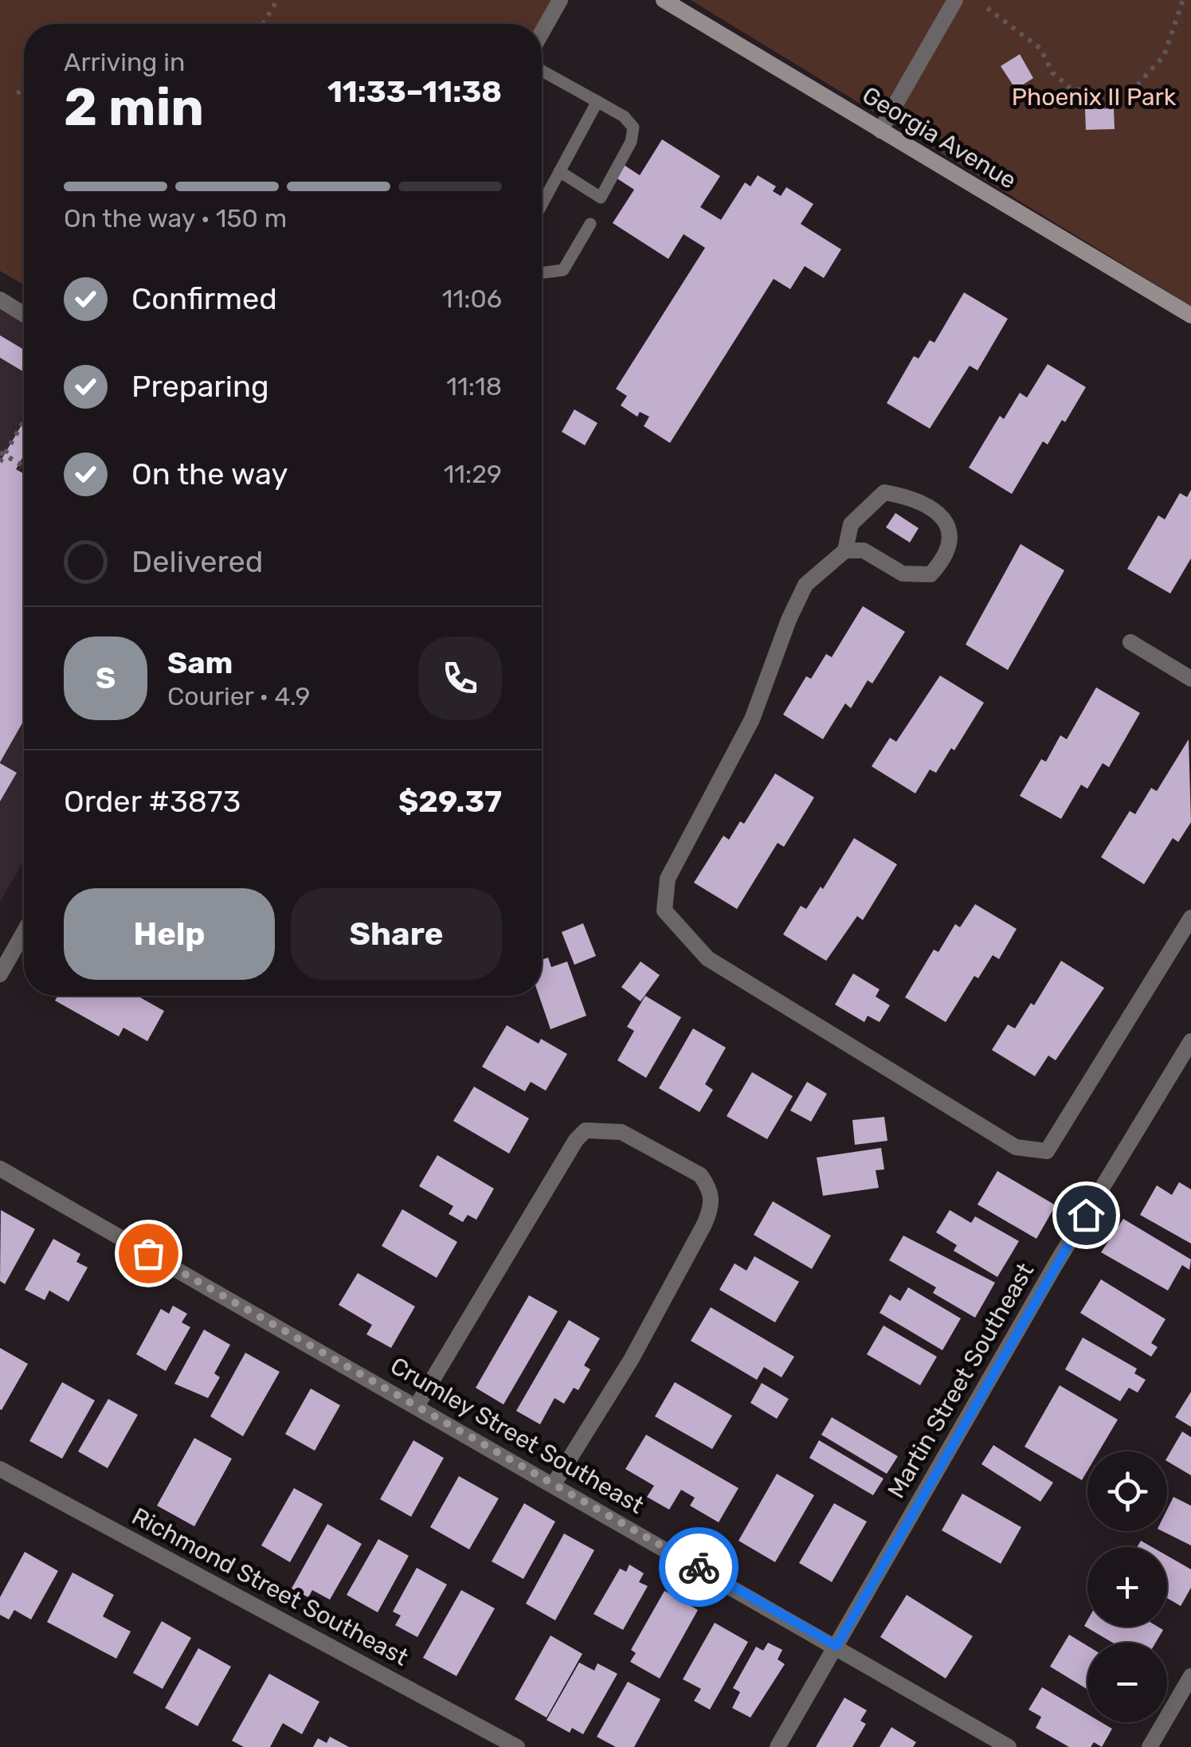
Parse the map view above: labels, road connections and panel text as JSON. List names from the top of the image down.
{
  "streets": {
    "main road": ["Georgia Avenue"],
    "street": ["Martin Street Southeast", "Crumley Street Southeast", "Richmond Street Southeast"]
  },
  "crossings": [
    ["Martin Street Southeast", "Crumley Street Southeast"]
  ],
  "parks": ["Phoenix II Park"],
  "page": {
    "heading": ["2 min", "Arriving in", "11:33–11:38"],
    "panel": [
      "Sam",
      "Courier · 4.9",
      "Order #3873",
      "$29.37"
    ],
    "bar": "On the way · 150 m",
    "list": [
      ["Confirmed", "11:06"],
      ["Preparing", "11:18"],
      ["On the way", "11:29"],
      "Delivered"
    ],
    "round": "S",
    "buttons": ["Help", "Share"],
    "map_buttons": ["+", "−"]
  }
}
